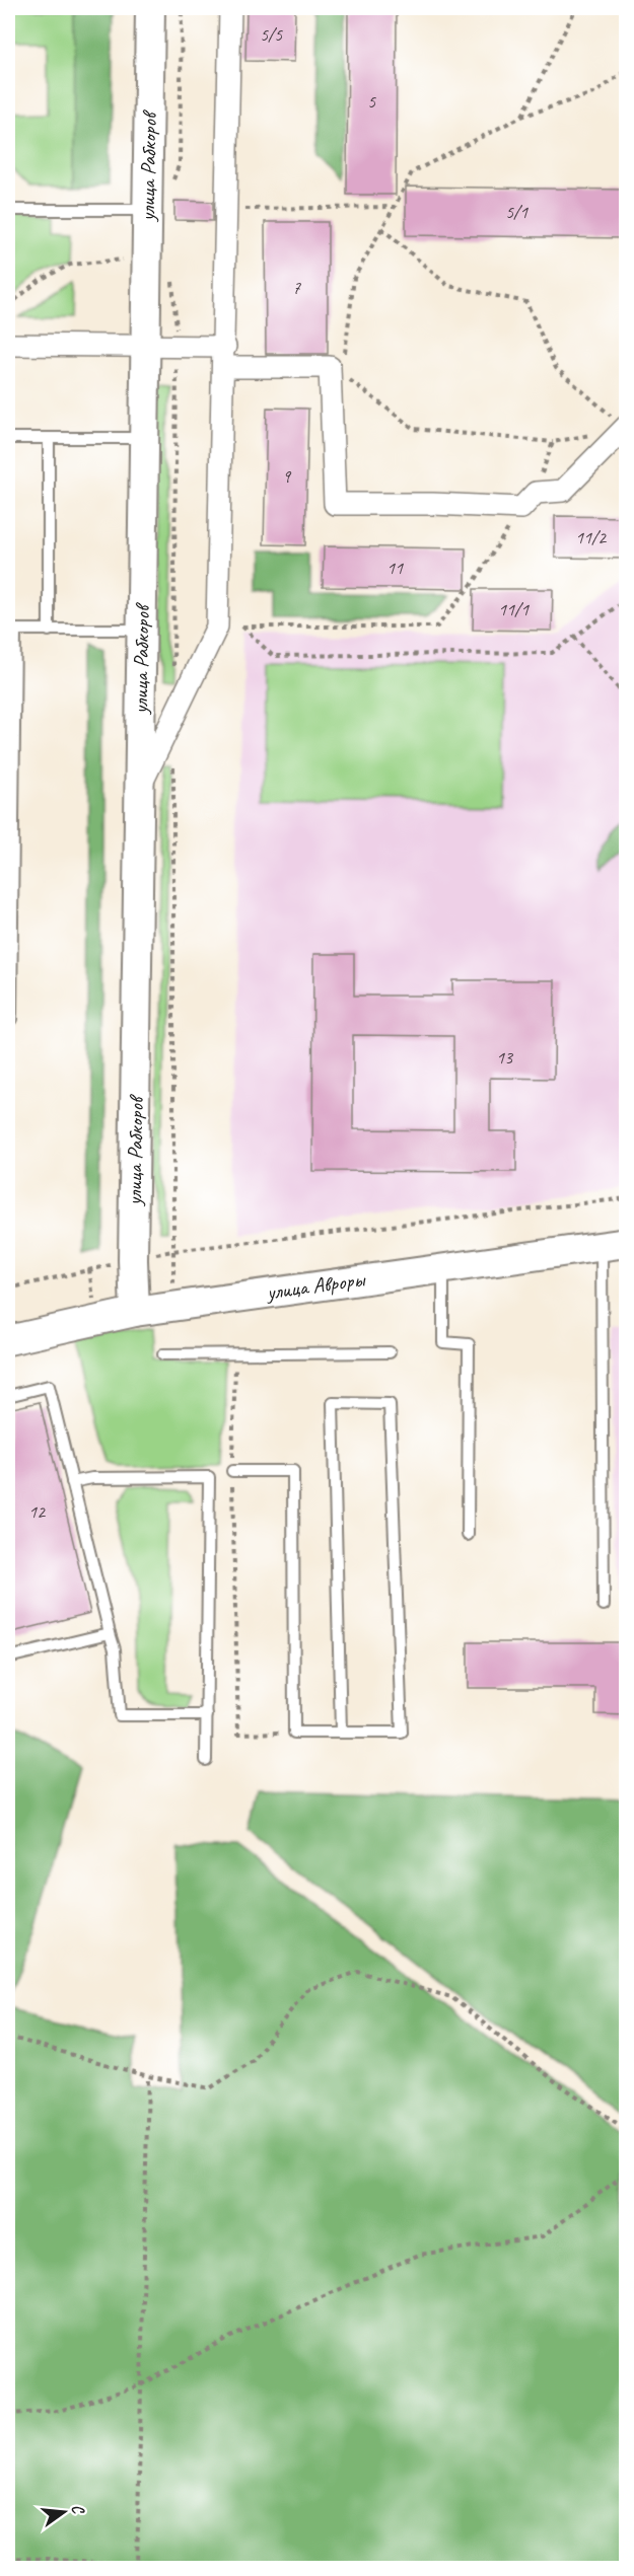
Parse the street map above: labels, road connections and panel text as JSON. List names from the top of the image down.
{
  "streets": {
    "street": ["улица Рабкоров", "улица Авроры"]
  },
  "crossings": [
    ["улица Рабкоров", "улица Авроры"]
  ],
  "house_numbers": [
    "5/5",
    "5",
    "5/1",
    "7",
    "9",
    "11/2",
    "11",
    "11/1",
    "13",
    "12"
  ],
  "north": "right"
}
